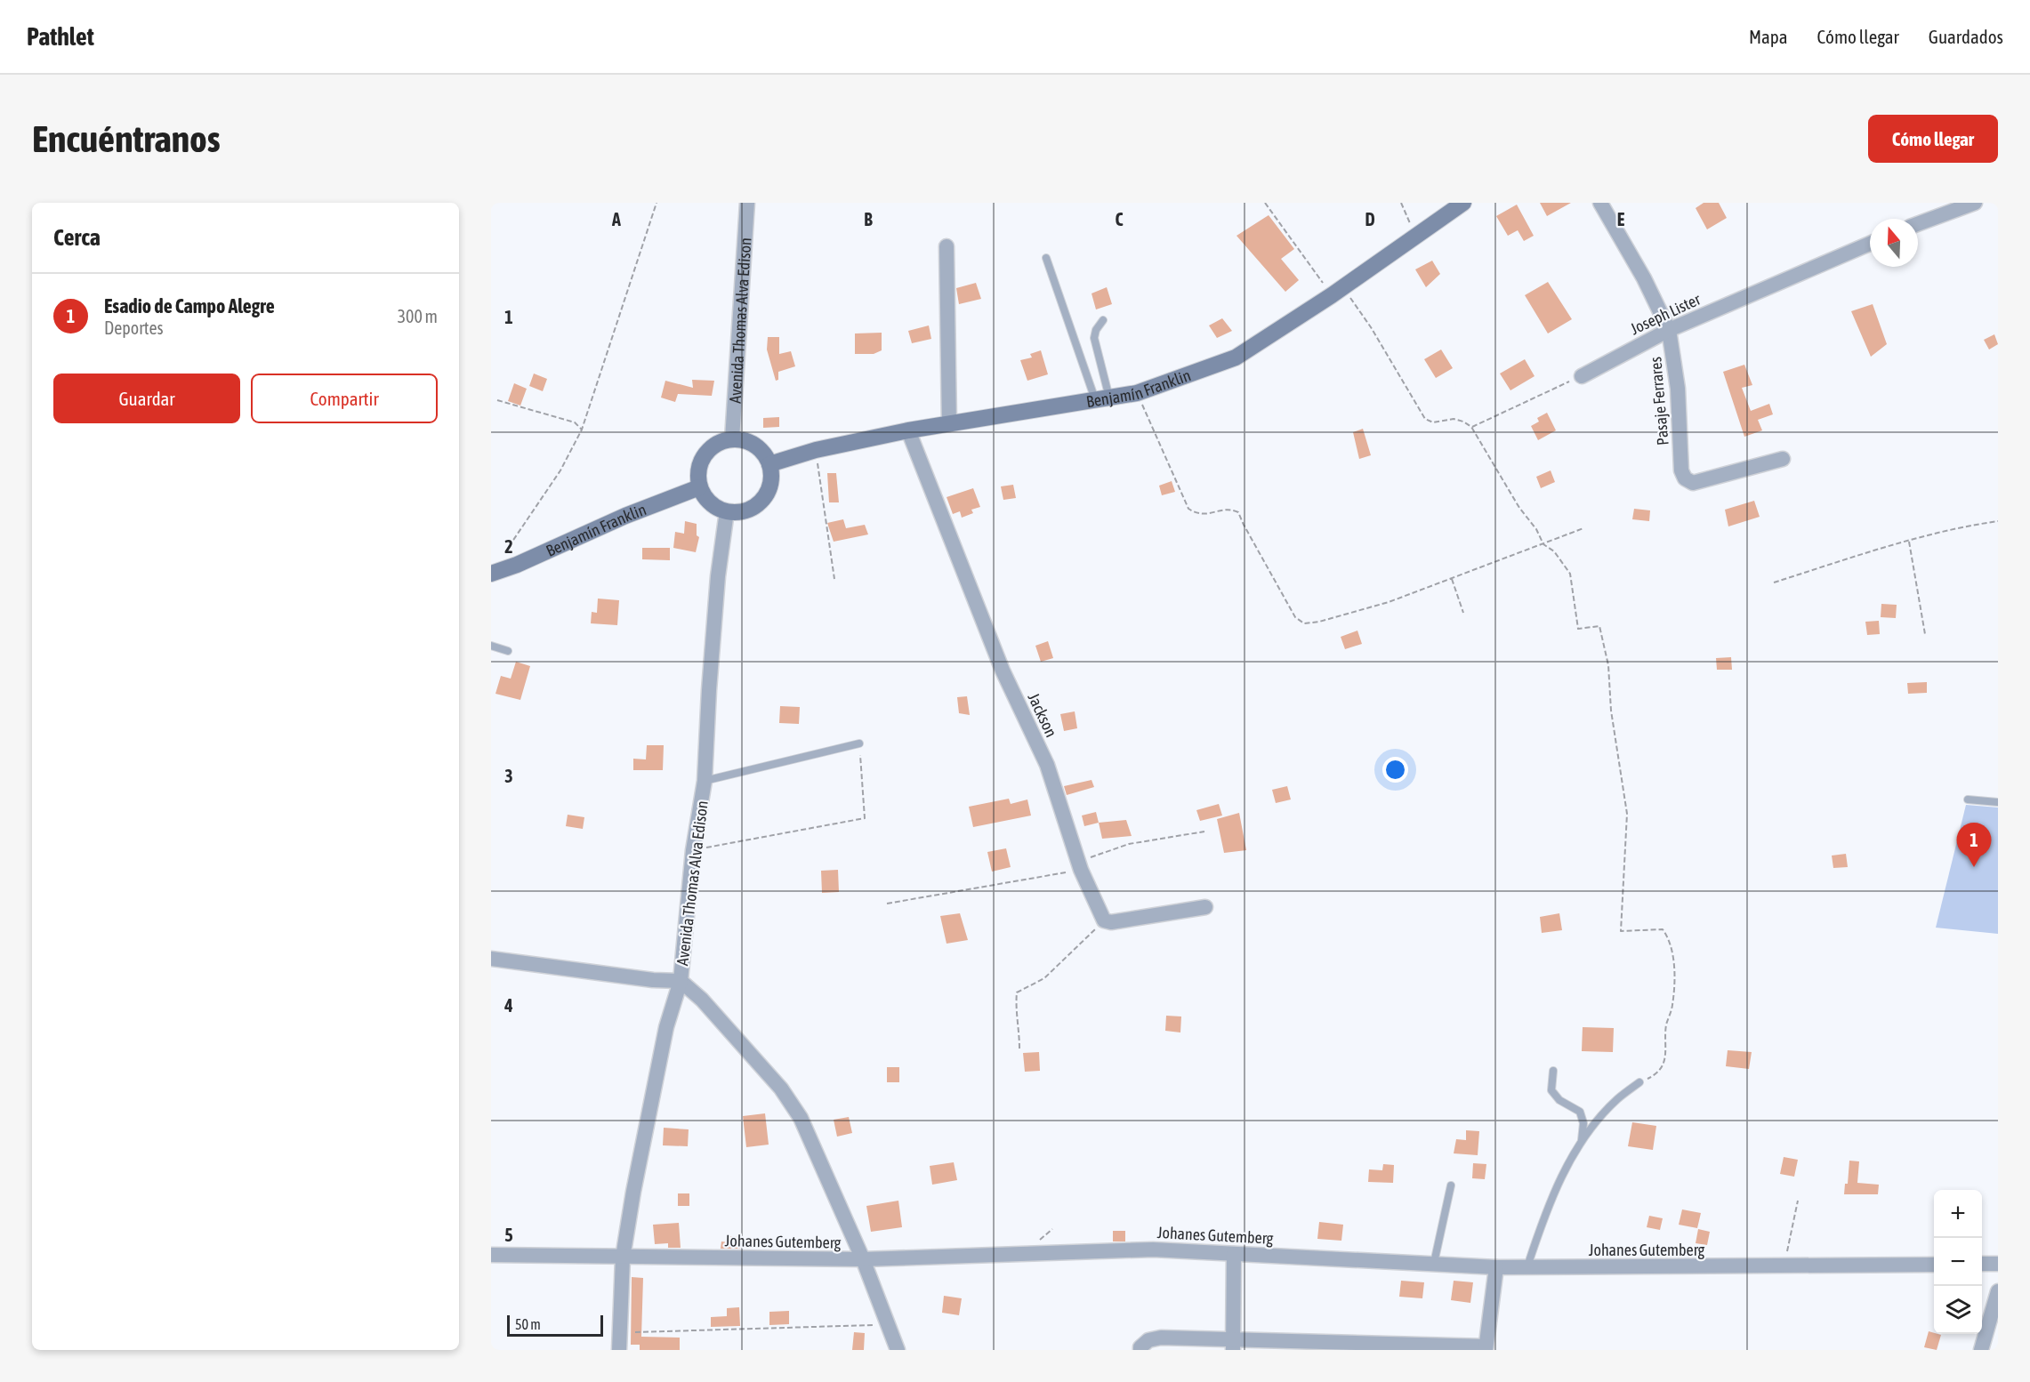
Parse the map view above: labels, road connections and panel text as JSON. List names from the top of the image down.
{
  "streets": {
    "street": [
      "Joseph Lister",
      "Avenida Thomas Alva Edison",
      "Benjamín Franklin",
      "Pasaje Ferrares",
      "Jackson",
      "Johanes Gutemberg"
    ]
  },
  "crossings": [
    ["Joseph Lister", "Pasaje Ferrares"],
    ["Avenida Thomas Alva Edison", "Benjamín Franklin"],
    ["Avenida Thomas Alva Edison", "Johanes Gutemberg"],
    ["Benjamín Franklin", "Jackson"]
  ],
  "scale_bar": "50 m",
  "north": "top",
  "page": {
    "header": "Pathlet",
    "nav": ["Mapa", "Cómo llegar", "Guardados"],
    "buttons": [
      "Cómo llegar",
      ["Guardar", "Compartir"]
    ],
    "title": "Encuéntranos",
    "heading": "Cerca",
    "list": [
      {
        "mark": "1",
        "name": "Esadio de Campo Alegre",
        "note": "Deportes",
        "value": "300 m"
      }
    ],
    "pins": "1",
    "map_buttons": ["+", "−"],
    "scale": "50 m"
  },
  "grid": {
    "columns": [
      "A",
      "B",
      "C",
      "D",
      "E"
    ],
    "rows": [
      "1",
      "2",
      "3",
      "4",
      "5"
    ]
  }
}
